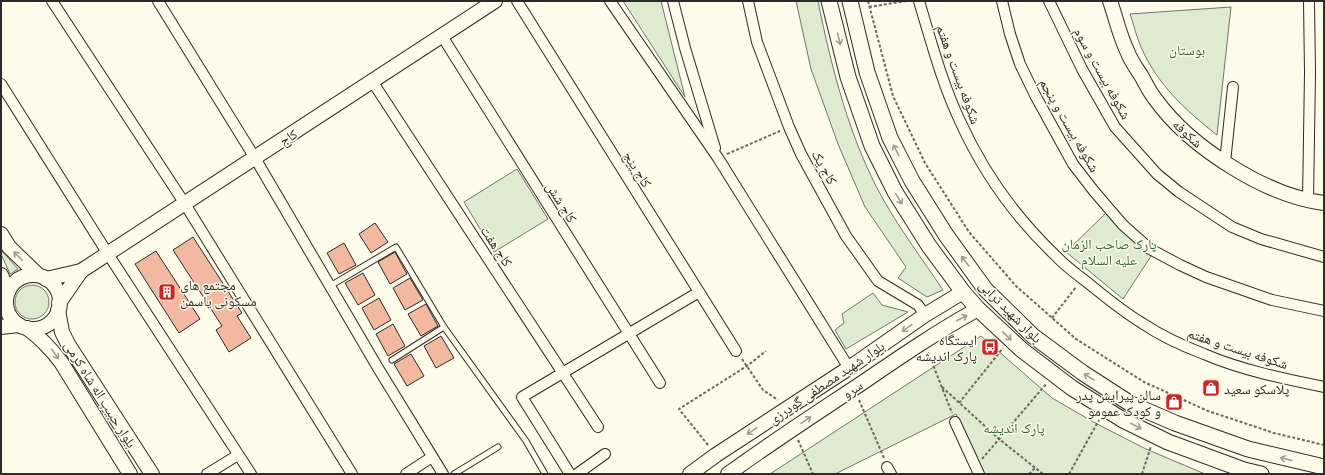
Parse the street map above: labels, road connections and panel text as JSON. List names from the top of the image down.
{
  "streets": {
    "main road": [
      "شکوفه",
      "کاج",
      "بلوار شهید ترابی",
      "بلوار شهید مصطفی گودرزی",
      "سرو",
      "بلوار حبیب اله شاه کرمی"
    ],
    "street": [
      "شکوفه بیست و سوم",
      "شکوفه بیست و هفتم",
      "شکوفه بیست و پنجم",
      "کاج یک",
      "کاج پنج",
      "کاج شش",
      "کاج هفت"
    ]
  },
  "crossings": [
    ["کاج", "کاج شش"],
    ["کاج", "کاج هفت"],
    ["کاج", "بلوار حبیب اله شاه کرمی"],
    ["کاج یک", "بلوار شهید مصطفی گودرزی"],
    ["بلوار شهید ترابی", "بلوار شهید مصطفی گودرزی"],
    ["بلوار شهید ترابی", "سرو"]
  ],
  "one_way": ["بلوار شهید مصطفی گودرزی", "سرو"],
  "parks": ["بوستان", "پارک صاحب الزمان علیه السلام", "پارک اندیشه"],
  "places": {
    "building": ["مجتمع های مسکونی یاسمن"],
    "bus stop": ["ایستگاه پارک اندیشه"],
    "shop": ["پلاسکو سعید", "سالن پیرایش پدر و کودک عمومو"]
  }
}
